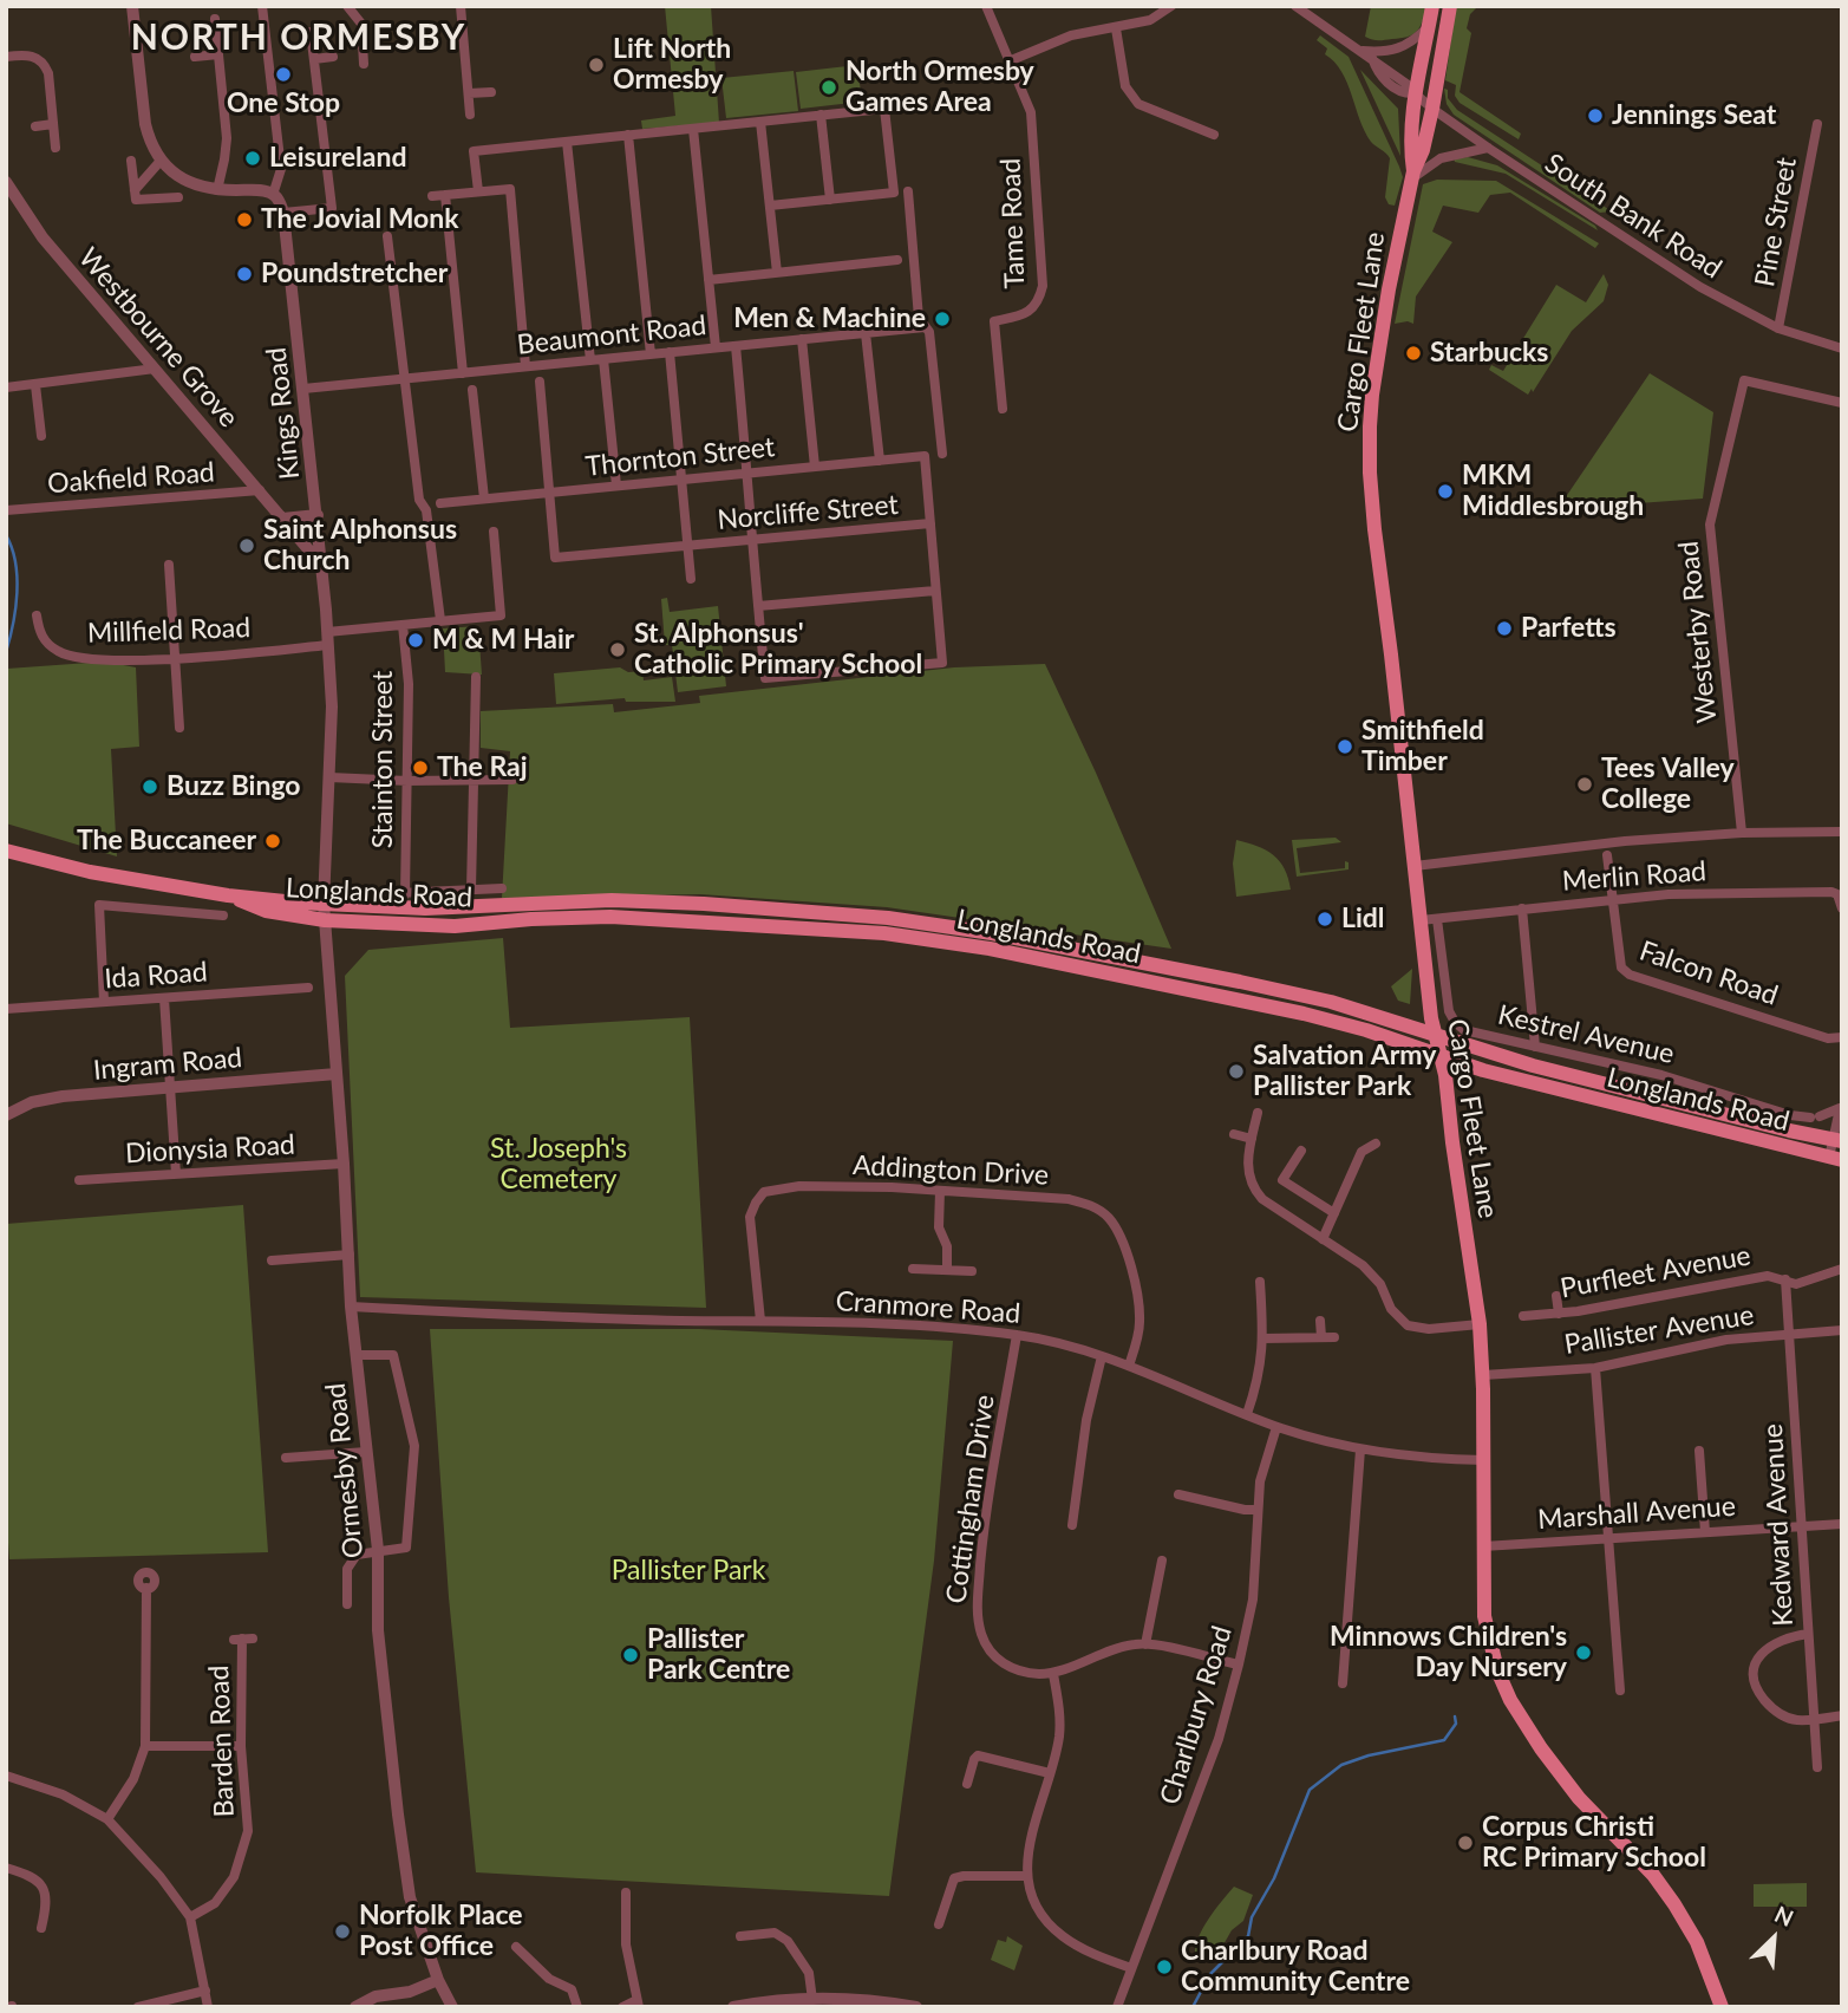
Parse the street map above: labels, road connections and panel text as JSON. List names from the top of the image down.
{
  "streets": {
    "main road": ["Cargo Fleet Lane", "Longlands Road"],
    "street": [
      "South Bank Road",
      "Pine Street",
      "Tame Road",
      "Beaumont Road",
      "Westbourne Grove",
      "Kings Road",
      "Thornton Street",
      "Oakfield Road",
      "Norcliffe Street",
      "Millfield Road",
      "Westerby Road",
      "Stainton Street",
      "Merlin Road",
      "Falcon Road",
      "Ida Road",
      "Kestrel Avenue",
      "Ingram Road",
      "Dionysia Road",
      "Addington Drive",
      "Purfleet Avenue",
      "Cranmore Road",
      "Pallister Avenue",
      "Ormesby Road",
      "Cottingham Drive",
      "Marshall Avenue",
      "Kedward Avenue",
      "Charlbury Road",
      "Barden Road"
    ]
  },
  "crossings": [
    ["South Bank Road", "Pine Street"],
    ["South Bank Road", "Cargo Fleet Lane"],
    ["Cargo Fleet Lane", "Merlin Road"],
    ["Cargo Fleet Lane", "Longlands Road"],
    ["Cargo Fleet Lane", "Cranmore Road"],
    ["Cargo Fleet Lane", "Pallister Avenue"],
    ["Cargo Fleet Lane", "Marshall Avenue"],
    ["Beaumont Road", "Kings Road"],
    ["Westbourne Grove", "Kings Road"],
    ["Westbourne Grove", "Oakfield Road"],
    ["Kings Road", "Millfield Road"],
    ["Kings Road", "Longlands Road"],
    ["Kings Road", "Ormesby Road"],
    ["Thornton Street", "Norcliffe Street"],
    ["Millfield Road", "Stainton Street"],
    ["Merlin Road", "Falcon Road"],
    ["Merlin Road", "Kestrel Avenue"],
    ["Longlands Road", "Ormesby Road"],
    ["Ingram Road", "Ormesby Road"],
    ["Dionysia Road", "Ormesby Road"],
    ["Addington Drive", "Cranmore Road"],
    ["Purfleet Avenue", "Kedward Avenue"],
    ["Cranmore Road", "Ormesby Road"],
    ["Cranmore Road", "Cottingham Drive"],
    ["Cranmore Road", "Charlbury Road"],
    ["Pallister Avenue", "Kedward Avenue"],
    ["Marshall Avenue", "Kedward Avenue"]
  ],
  "districts": ["NORTH ORMESBY"],
  "parks": ["St. Joseph's Cemetery", "Pallister Park"],
  "places": [
    "Lift North Ormesby",
    "One Stop",
    "North Ormesby Games Area",
    "Jennings Seat",
    "Leisureland",
    "The Jovial Monk",
    "Poundstretcher",
    "Men & Machine",
    "Starbucks",
    "MKM Middlesbrough",
    "Saint Alphonsus Church",
    "Parfetts",
    "M & M Hair",
    "St. Alphonsus' Catholic Primary School",
    "Smithfield Timber",
    "The Raj",
    "Tees Valley College",
    "Buzz Bingo",
    "The Buccaneer",
    "Lidl",
    "Salvation Army Pallister Park",
    "Minnows Children's Day Nursery",
    "Pallister Park Centre",
    "Corpus Christi RC Primary School",
    "Norfolk Place Post Office",
    "Charlbury Road Community Centre"
  ],
  "north": "top right"
}
